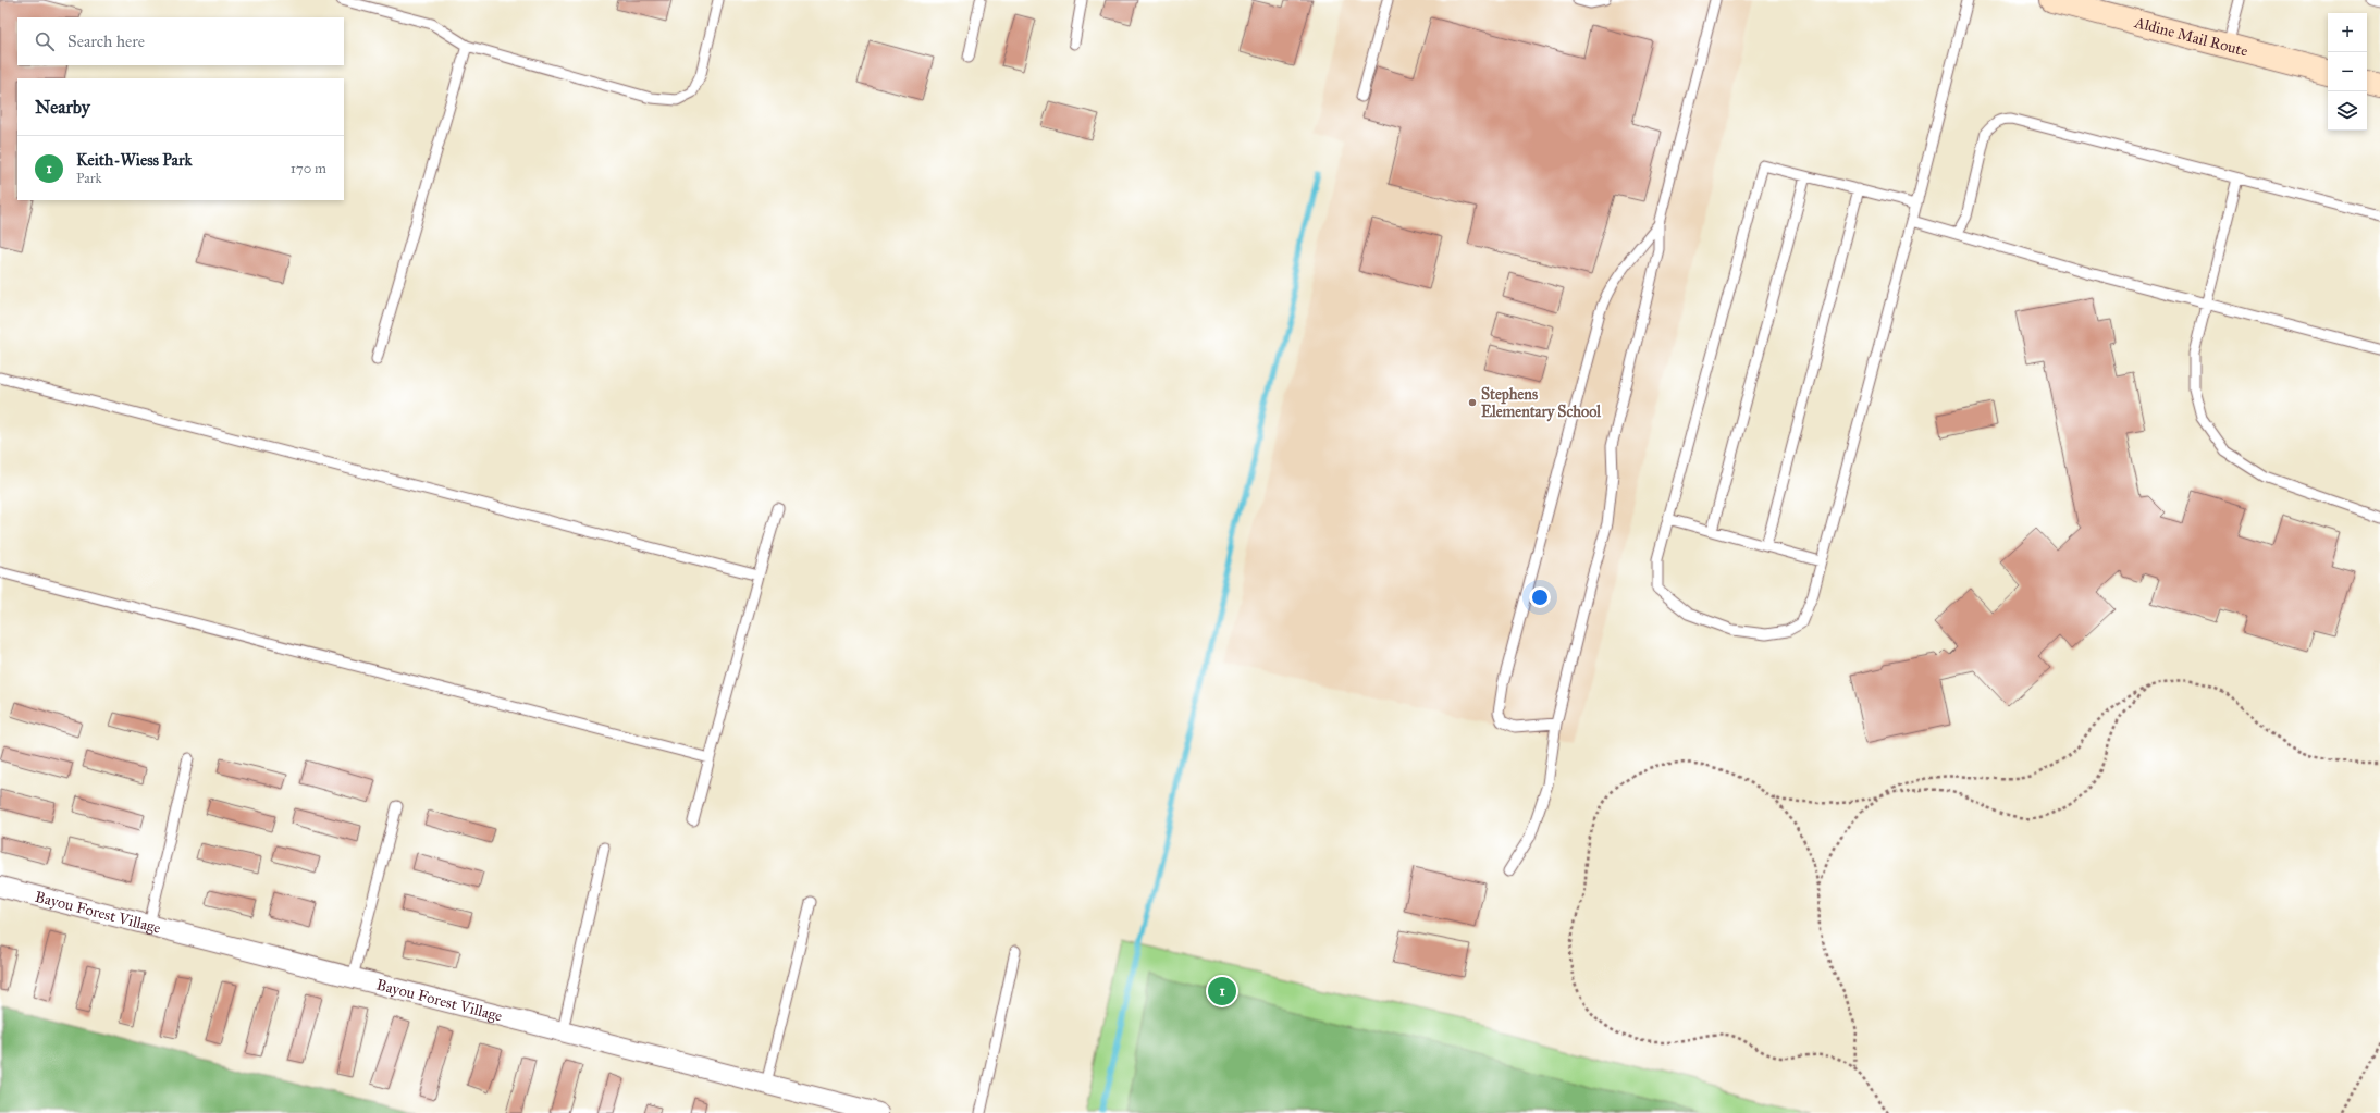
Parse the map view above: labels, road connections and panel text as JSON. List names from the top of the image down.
{
  "streets": {
    "main road": ["Aldine Mail Route"],
    "street": ["Bayou Forest Village"]
  },
  "places": ["Stephens Elementary School"],
  "page": {
    "map_buttons": ["+", "−"],
    "search": "Search here",
    "heading": "Nearby",
    "list": [
      {
        "mark": "1",
        "name": "Keith-Wiess Park",
        "note": "Park",
        "value": "170 m"
      }
    ],
    "pins": "1"
  }
}
